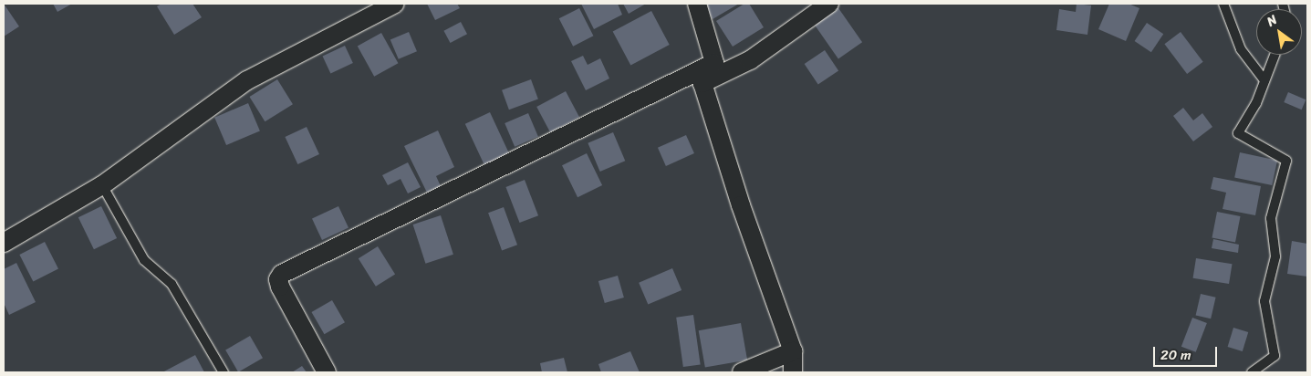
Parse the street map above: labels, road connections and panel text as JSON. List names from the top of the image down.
{
  "scale_bar": "20 m",
  "north": "top left"
}
